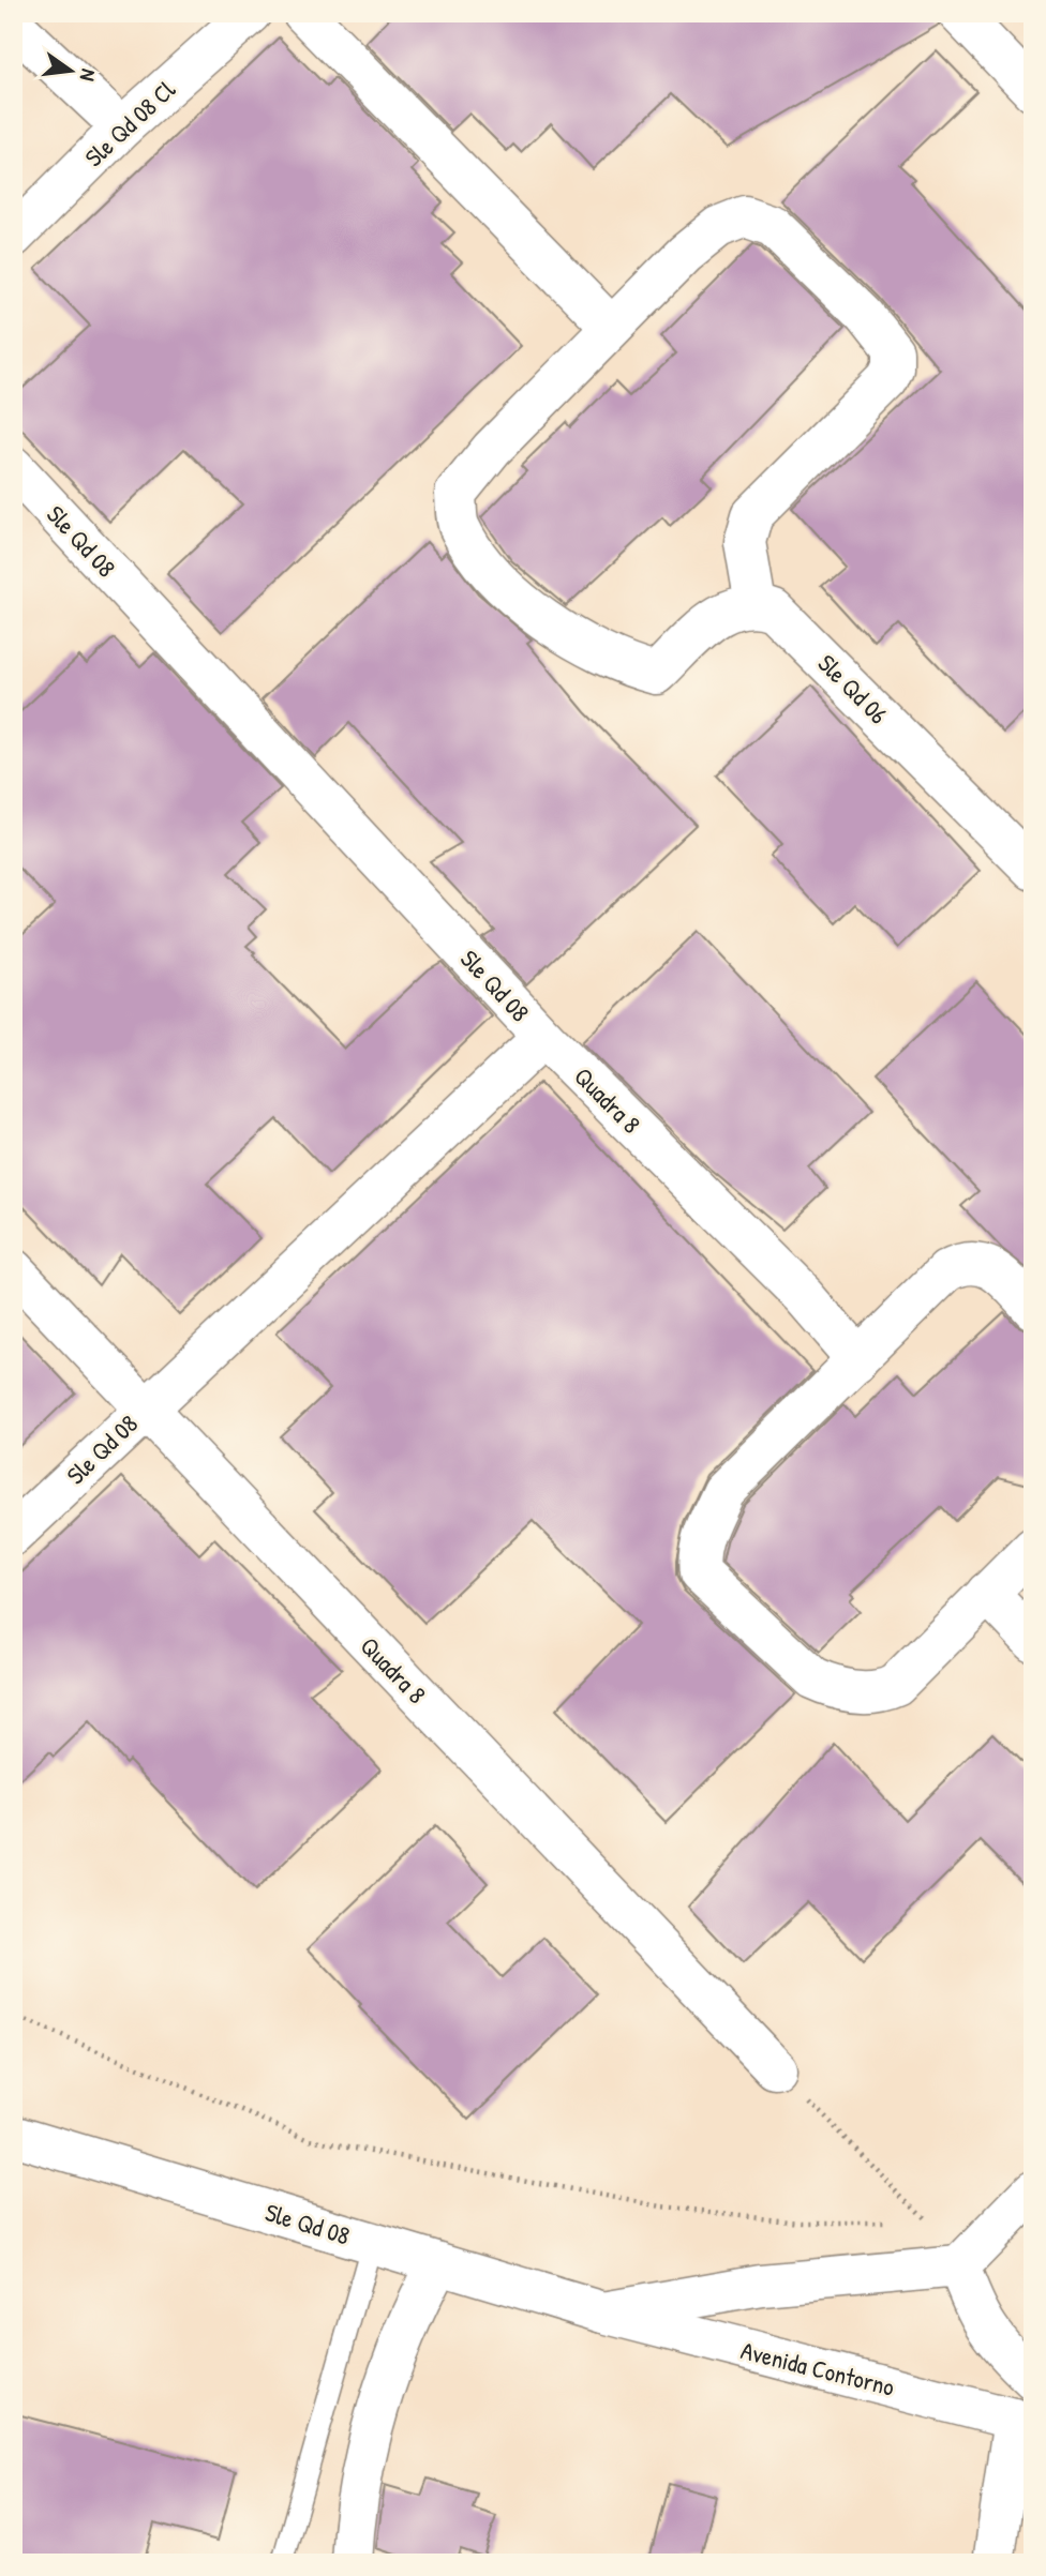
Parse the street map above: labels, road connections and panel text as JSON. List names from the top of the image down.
{
  "streets": {
    "street": [
      "Sle Qd 08 Cl",
      "Sle Qd 08",
      "Sle Qd 06",
      "Quadra 8",
      "Avenida Contorno"
    ]
  },
  "crossings": [
    ["Sle Qd 08", "Quadra 8"],
    ["Sle Qd 08", "Avenida Contorno"]
  ],
  "north": "right"
}
